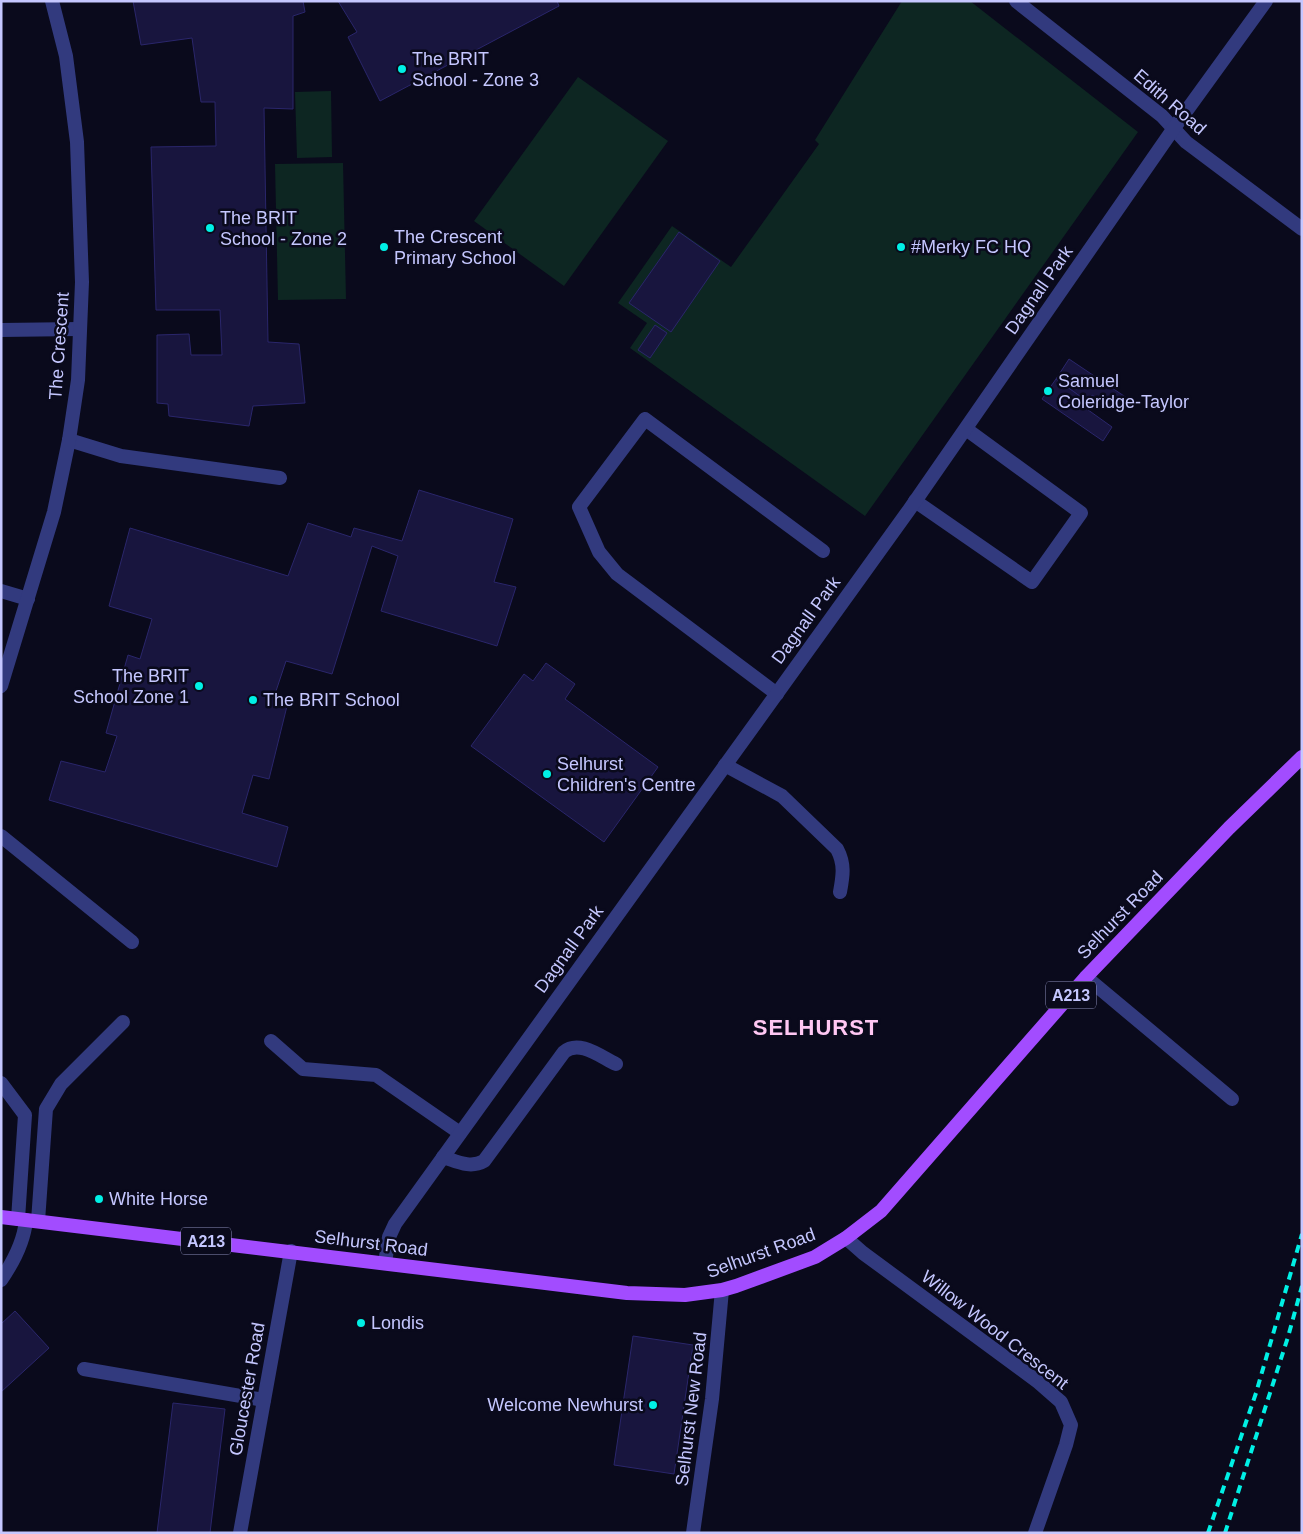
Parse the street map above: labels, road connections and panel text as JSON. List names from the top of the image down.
{
  "streets": {
    "main road": ["Selhurst Road", "A213"],
    "street": [
      "Edith Road",
      "Dagnall Park",
      "The Crescent",
      "Willow Wood Crescent",
      "Gloucester Road",
      "Selhurst New Road"
    ]
  },
  "crossings": [
    ["Edith Road", "Dagnall Park"],
    ["Dagnall Park", "Selhurst Road"],
    ["Selhurst Road", "A213"],
    ["Selhurst Road", "Willow Wood Crescent"],
    ["Selhurst Road", "Gloucester Road"],
    ["Selhurst Road", "Selhurst New Road"]
  ],
  "districts": ["SELHURST"],
  "places": [
    "The BRIT School - Zone 3",
    "The BRIT School - Zone 2",
    "The Crescent Primary School",
    "#Merky FC HQ",
    "Samuel Coleridge-Taylor",
    "The BRIT School Zone 1",
    "The BRIT School",
    "Selhurst Children's Centre",
    "White Horse",
    "Londis",
    "Welcome Newhurst"
  ]
}
